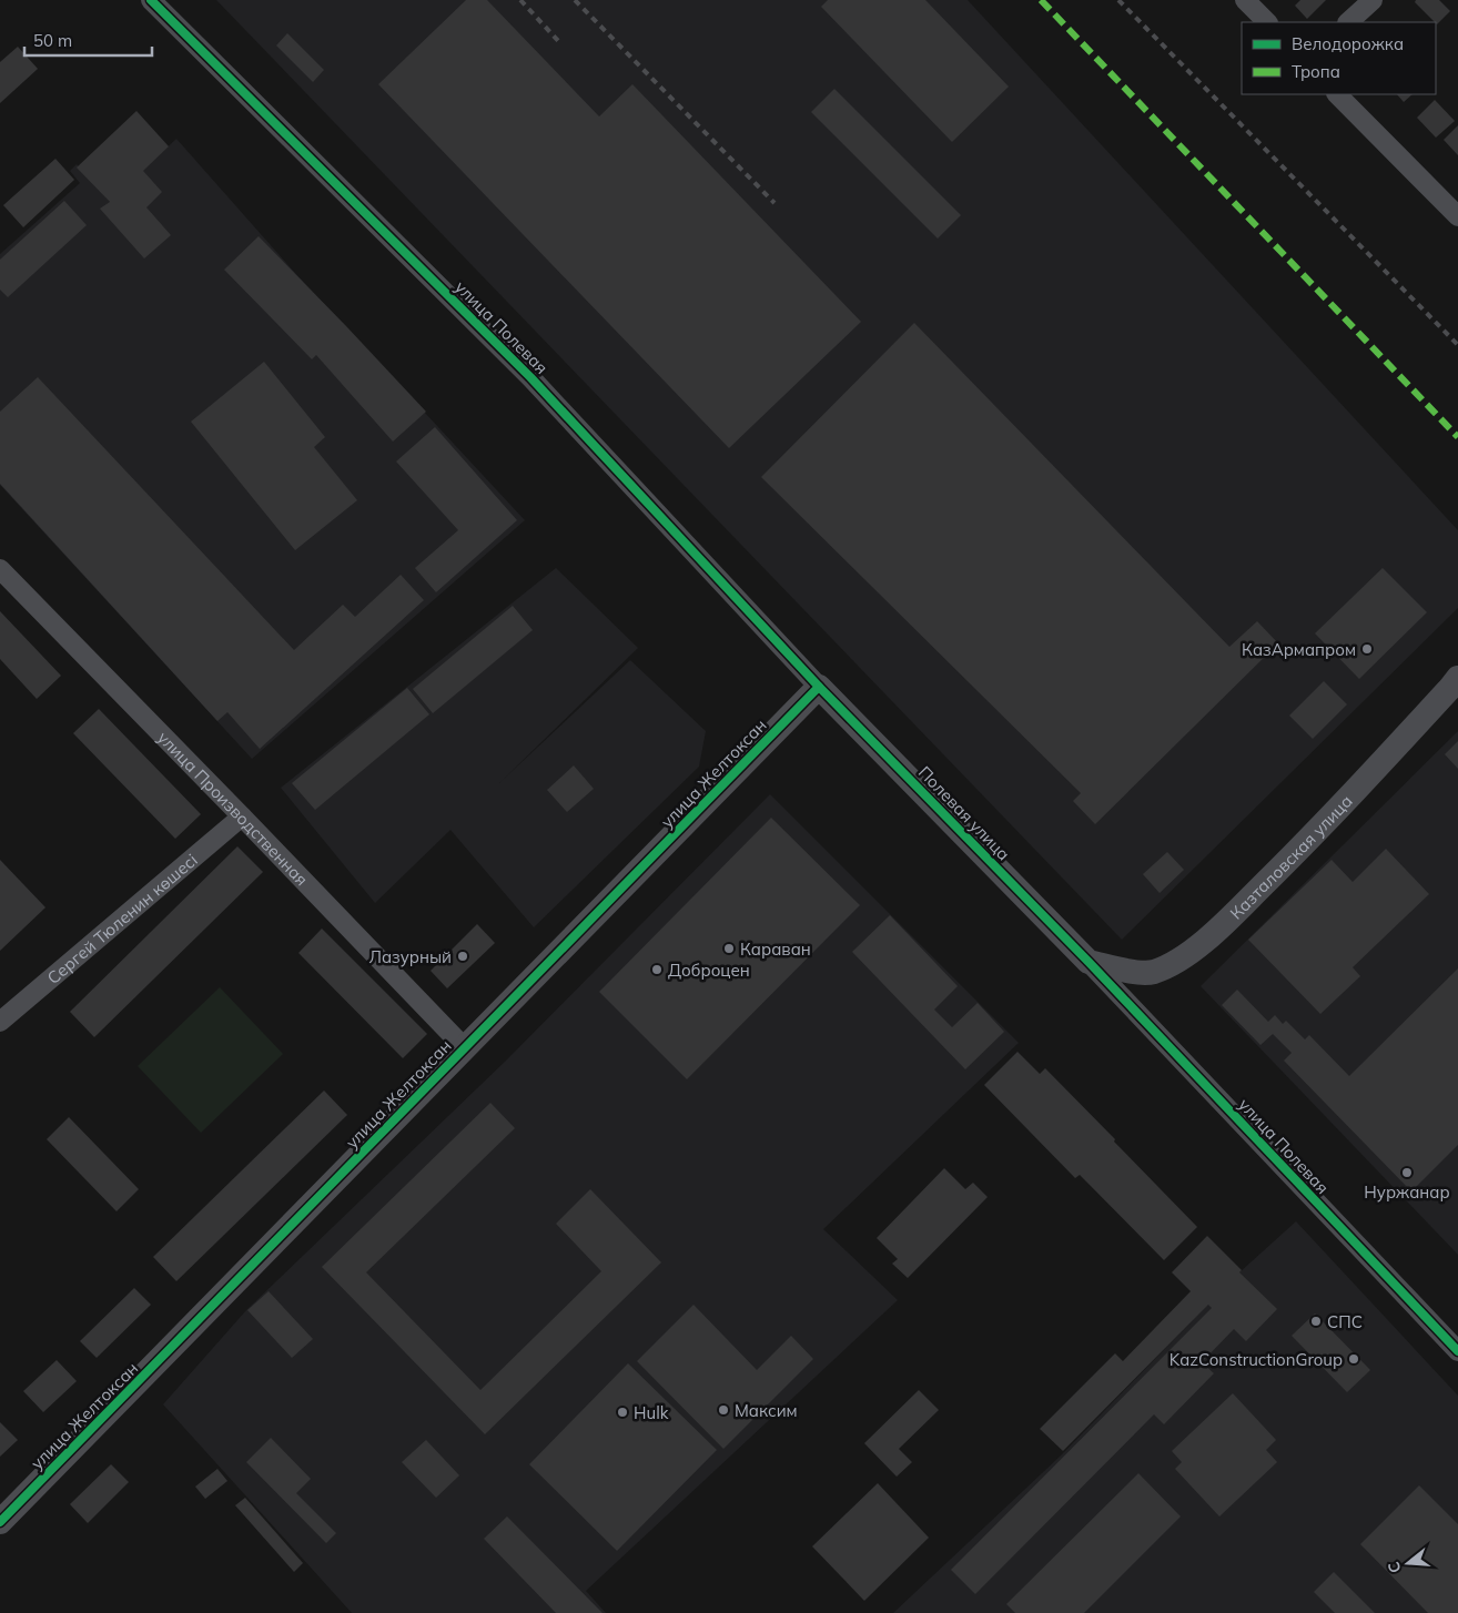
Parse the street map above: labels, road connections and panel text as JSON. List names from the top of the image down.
{
  "streets": {
    "street": [
      "улица Полевая",
      "улица Желтоксан",
      "улица Производственная",
      "Полевая улица",
      "Казталовская улица",
      "Сергей Тюленин көшесі"
    ]
  },
  "crossings": [
    ["улица Полевая", "улица Желтоксан"],
    ["улица Полевая", "Полевая улица"],
    ["улица Полевая", "Казталовская улица"],
    ["улица Желтоксан", "улица Производственная"],
    ["улица Желтоксан", "Полевая улица"],
    ["улица Производственная", "Сергей Тюленин көшесі"],
    ["Полевая улица", "Казталовская улица"]
  ],
  "places": [
    "КазАрмапром",
    "Караван",
    "Лазурный",
    "Доброцен",
    "Нуржанар",
    "СПС",
    "KazConstructionGroup",
    "Максим",
    "Hulk"
  ],
  "legend": ["Велодорожка", "Тропа"],
  "scale_bar": "50 m",
  "north": "left"
}
